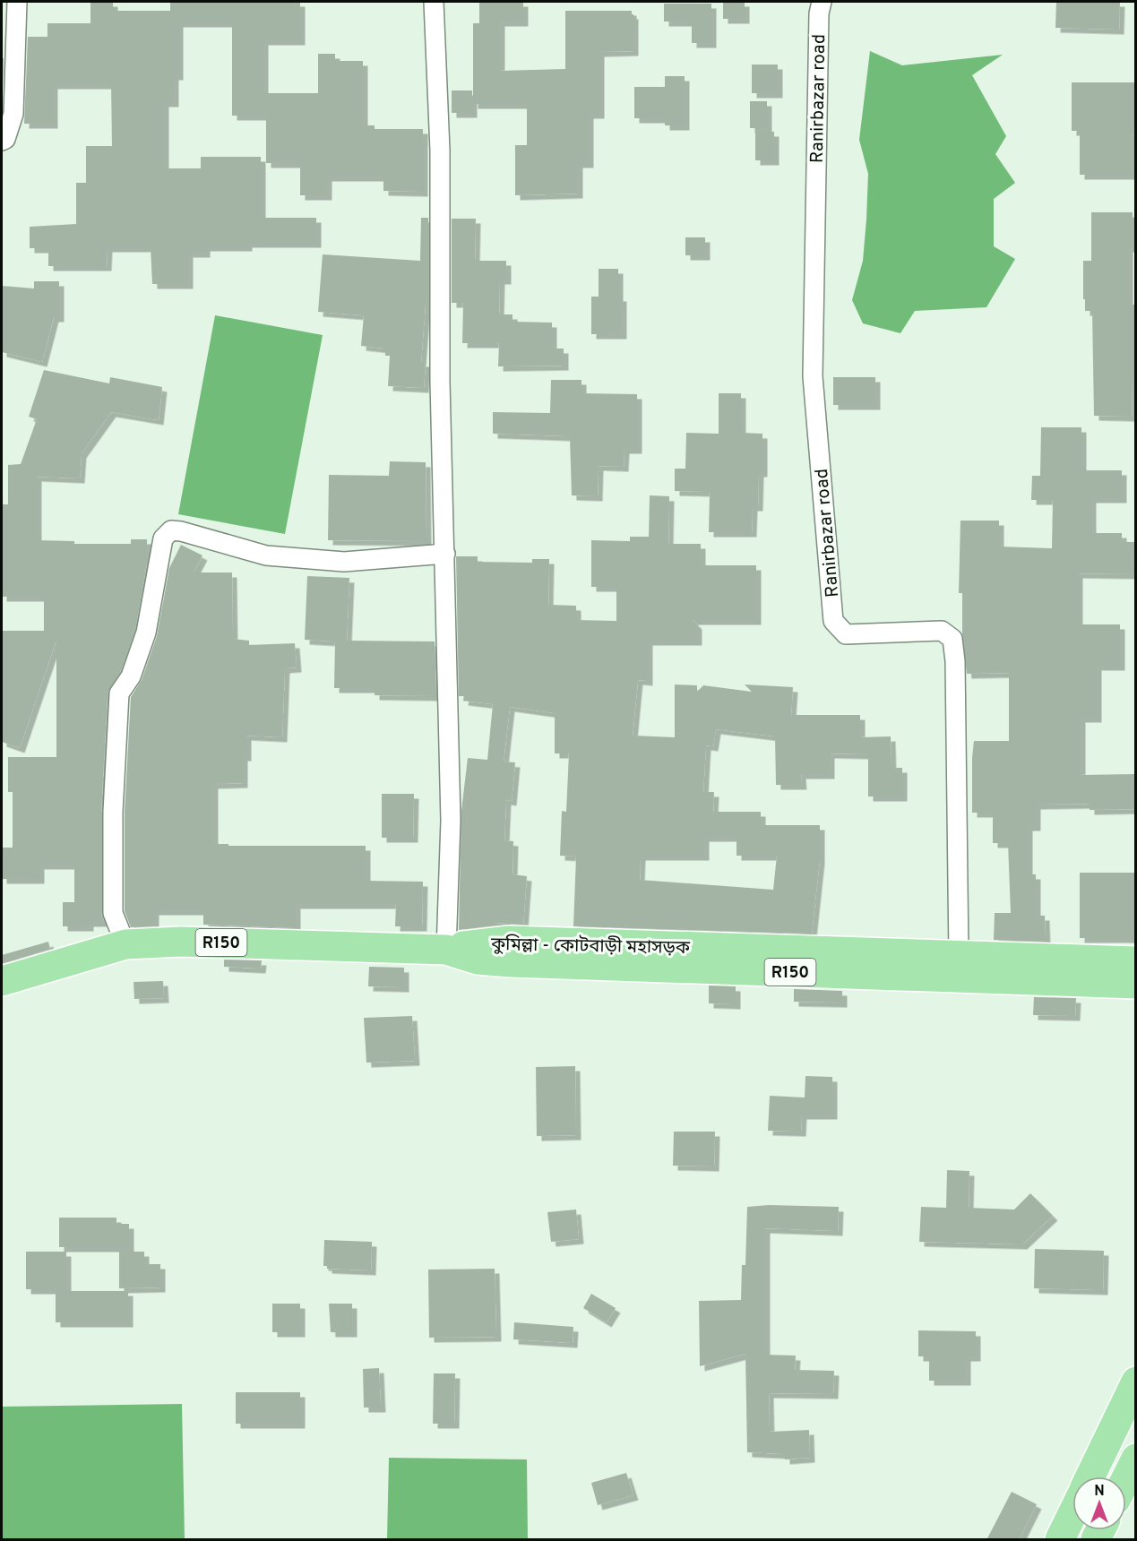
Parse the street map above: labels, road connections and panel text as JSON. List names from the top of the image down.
{
  "streets": {
    "main road": ["R150", "কুমিল্লা - কোটবাড়ী মহাসড়ক"],
    "street": ["Ranirbazar road"]
  },
  "crossings": [
    ["Ranirbazar road", "কুমিল্লা - কোটবাড়ী মহাসড়ক"],
    ["R150", "কুমিল্লা - কোটবাড়ী মহাসড়ক"]
  ],
  "north": "top"
}
